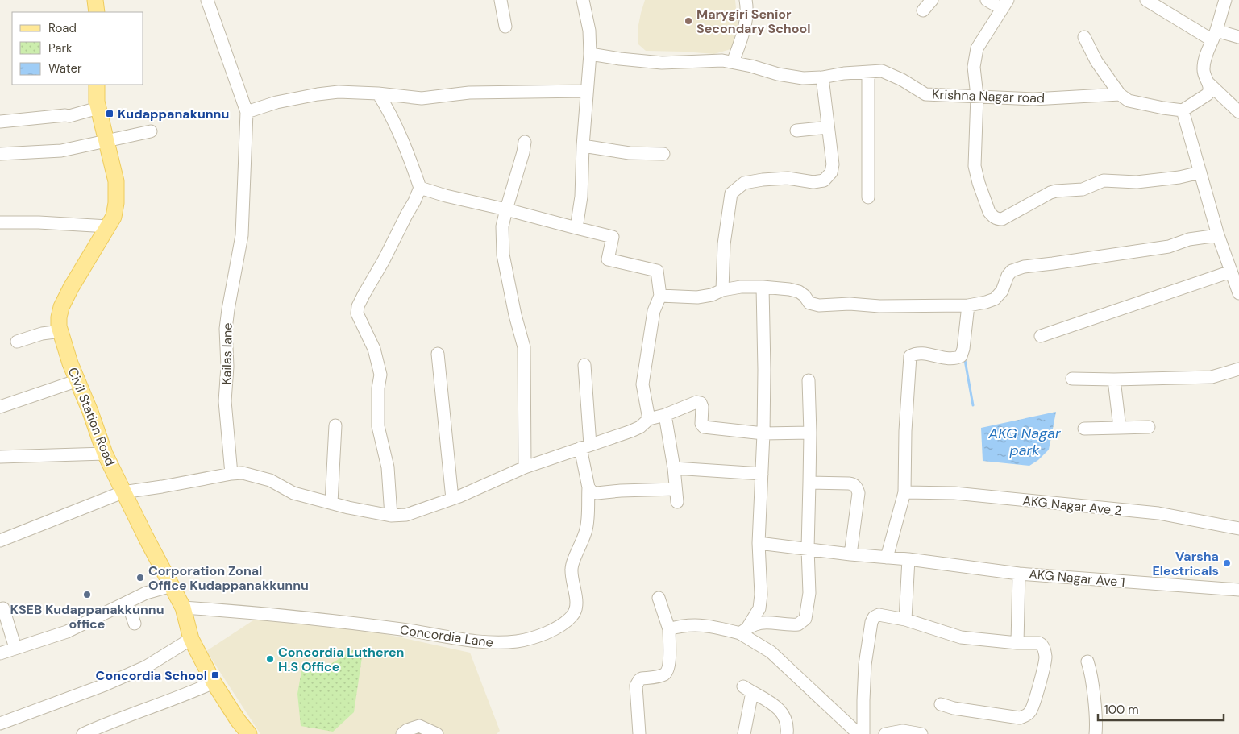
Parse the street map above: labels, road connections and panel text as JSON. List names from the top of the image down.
{
  "streets": {
    "main road": ["Civil Station Road"],
    "street": [
      "Krishna Nagar road",
      "Kailas lane",
      "AKG Nagar Ave 2",
      "AKG Nagar Ave 1",
      "Concordia Lane"
    ]
  },
  "crossings": [
    ["Civil Station Road", "Concordia Lane"]
  ],
  "water": ["AKG Nagar park"],
  "places": {
    "other": [
      "Marygiri Senior Secondary School",
      "Varsha Electricals",
      "Corporation Zonal Office Kudappanakkunnu",
      "KSEB Kudappanakkunnu office",
      "Concordia Lutheren H.S Office"
    ],
    "transit": ["Kudappanakunnu", "Concordia School"]
  },
  "legend": ["Road", "Park", "Water"],
  "scale_bar": "100 m"
}
